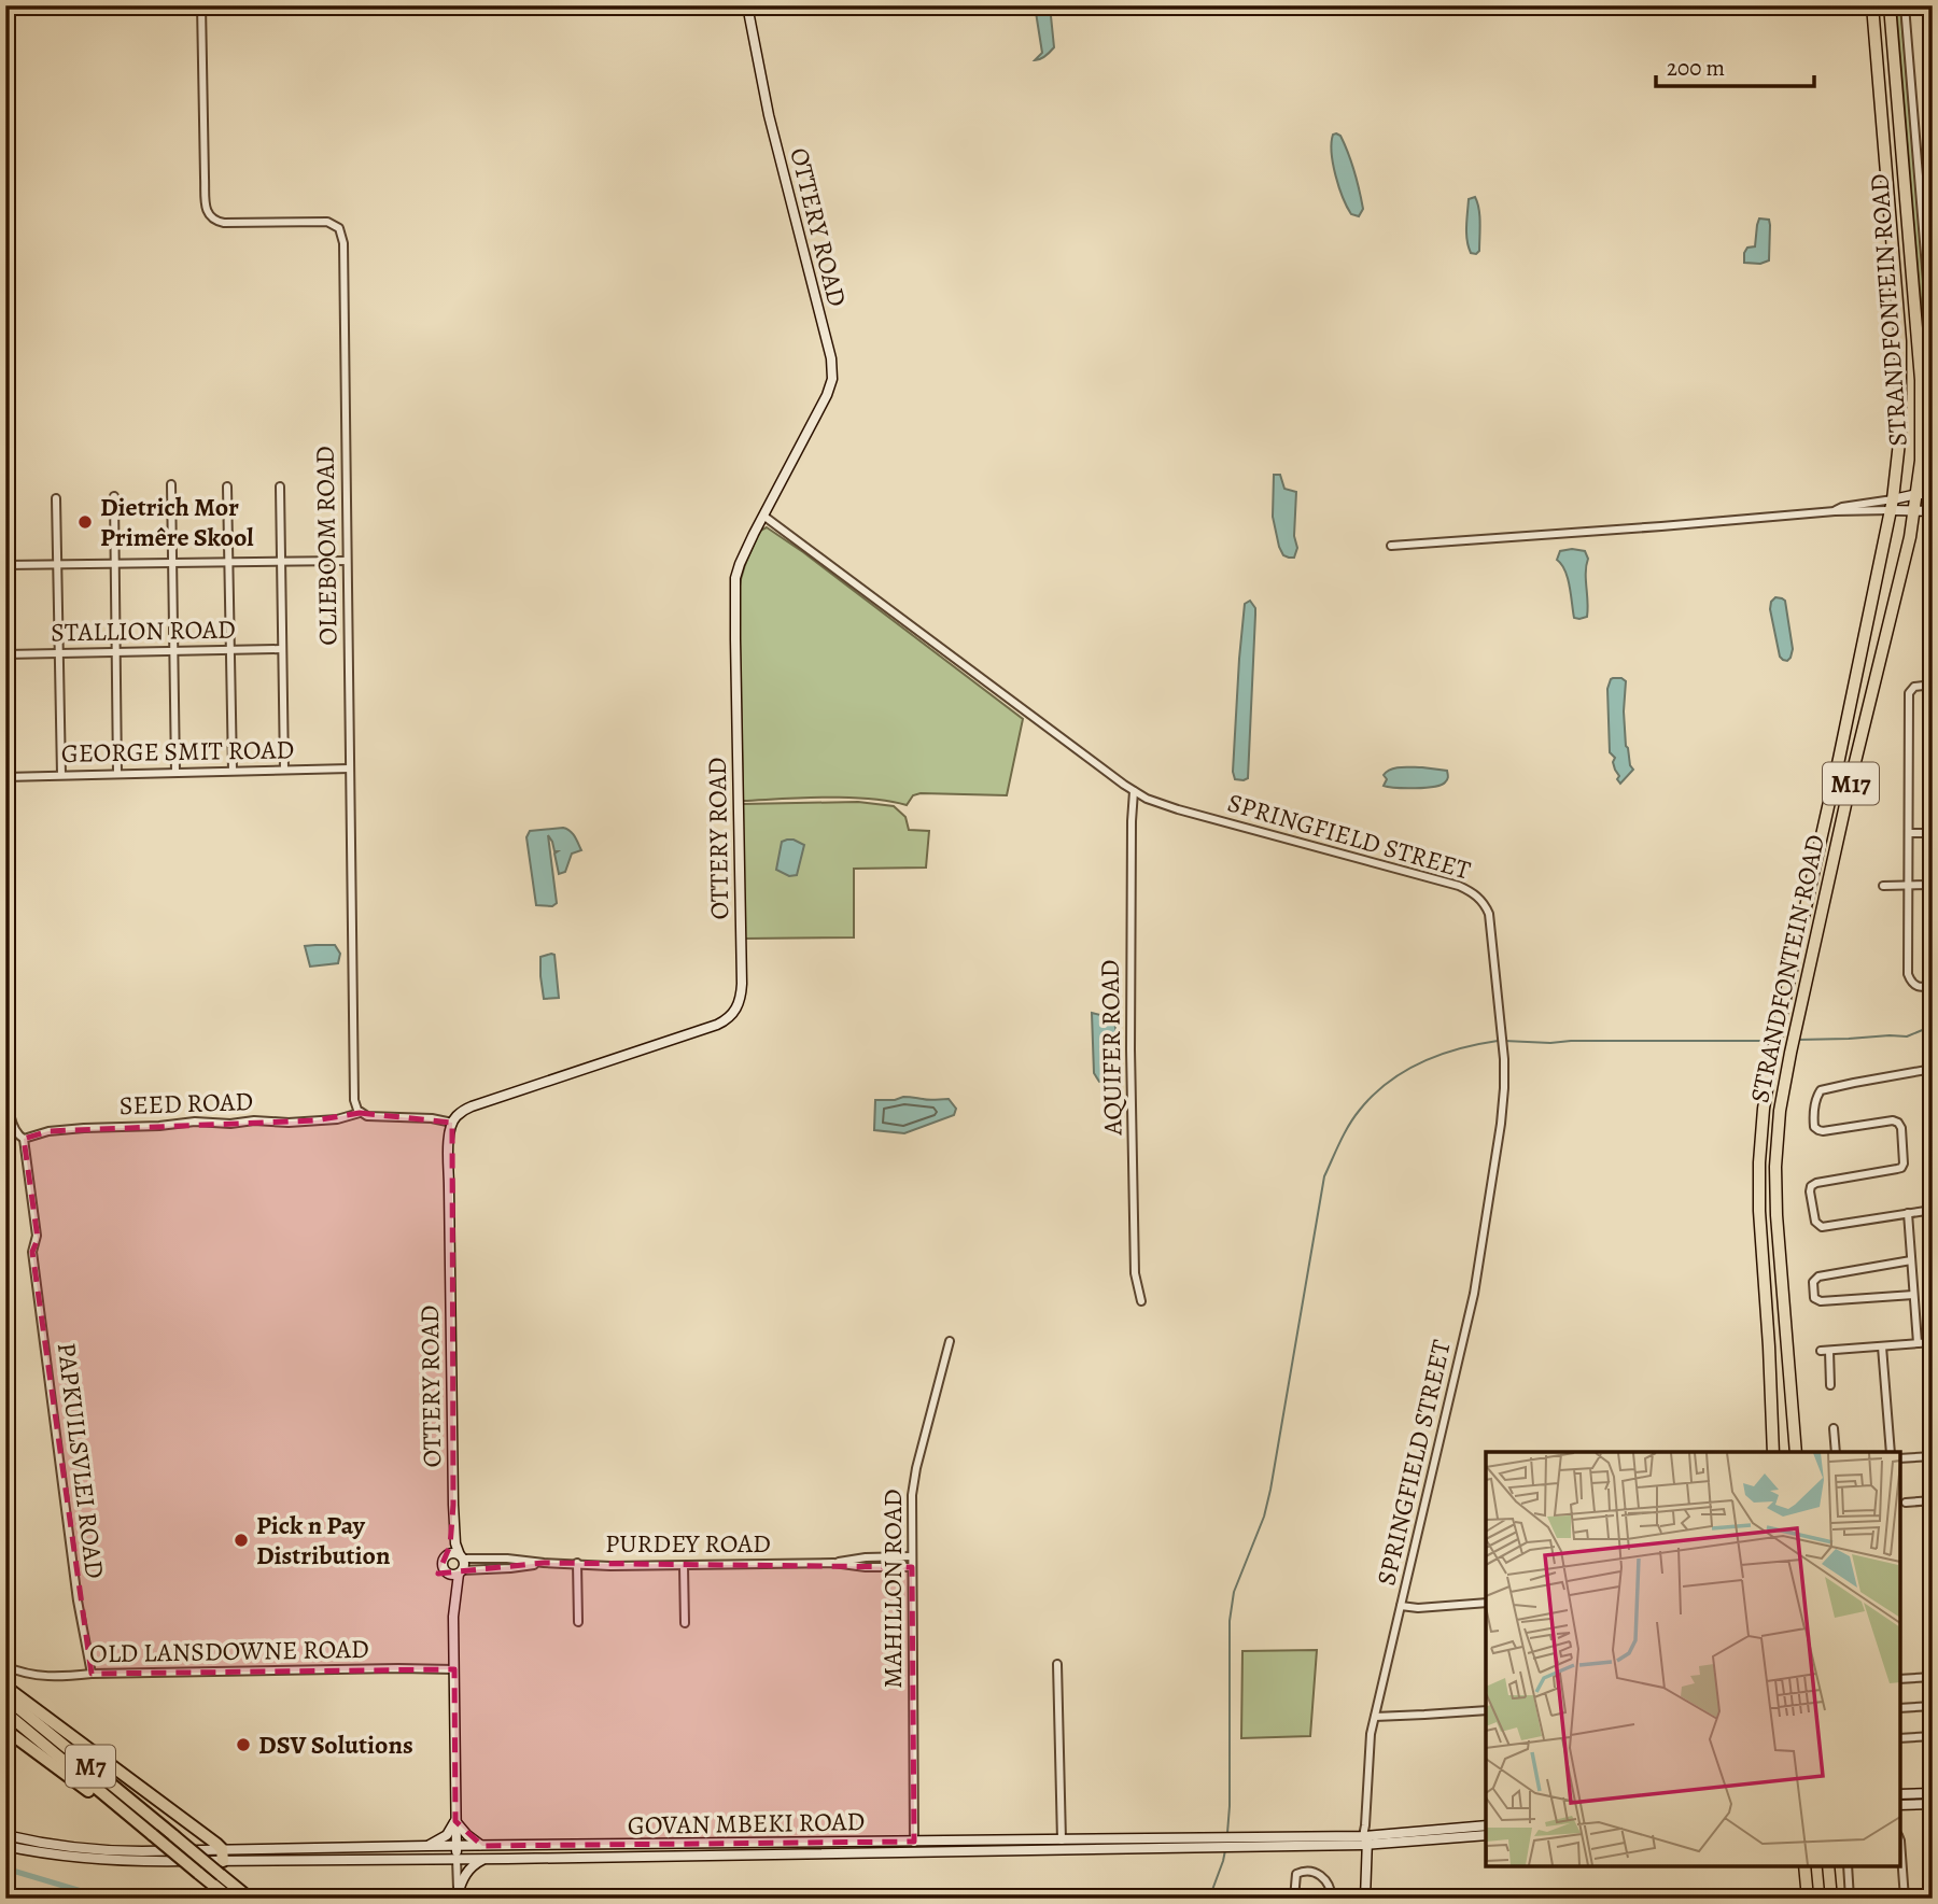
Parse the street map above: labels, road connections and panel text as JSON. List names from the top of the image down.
{
  "streets": {
    "highway": ["M7"],
    "main road": [
      "OTTERY ROAD",
      "STRANDFONTEIN ROAD",
      "M17",
      "GOVAN MBEKI ROAD"
    ],
    "street": [
      "OLIEBOOM ROAD",
      "STALLION ROAD",
      "GEORGE SMIT ROAD",
      "SPRINGFIELD STREET",
      "AQUIFER ROAD",
      "SEED ROAD",
      "PAPKUILSVLEI ROAD",
      "PURDEY ROAD",
      "MAHILLON ROAD",
      "OLD LANSDOWNE ROAD"
    ]
  },
  "crossings": [
    ["OTTERY ROAD", "SPRINGFIELD STREET"],
    ["OTTERY ROAD", "PURDEY ROAD"],
    ["OLIEBOOM ROAD", "GEORGE SMIT ROAD"],
    ["OLIEBOOM ROAD", "SEED ROAD"],
    ["SPRINGFIELD STREET", "AQUIFER ROAD"],
    ["SPRINGFIELD STREET", "GOVAN MBEKI ROAD"],
    ["SEED ROAD", "PAPKUILSVLEI ROAD"],
    ["PAPKUILSVLEI ROAD", "OLD LANSDOWNE ROAD"],
    ["PURDEY ROAD", "MAHILLON ROAD"],
    ["MAHILLON ROAD", "GOVAN MBEKI ROAD"]
  ],
  "places": ["Dietrich Mor Primêre Skool", "Pick n Pay Distribution", "DSV Solutions"],
  "scale_bar": "200 m"
}
